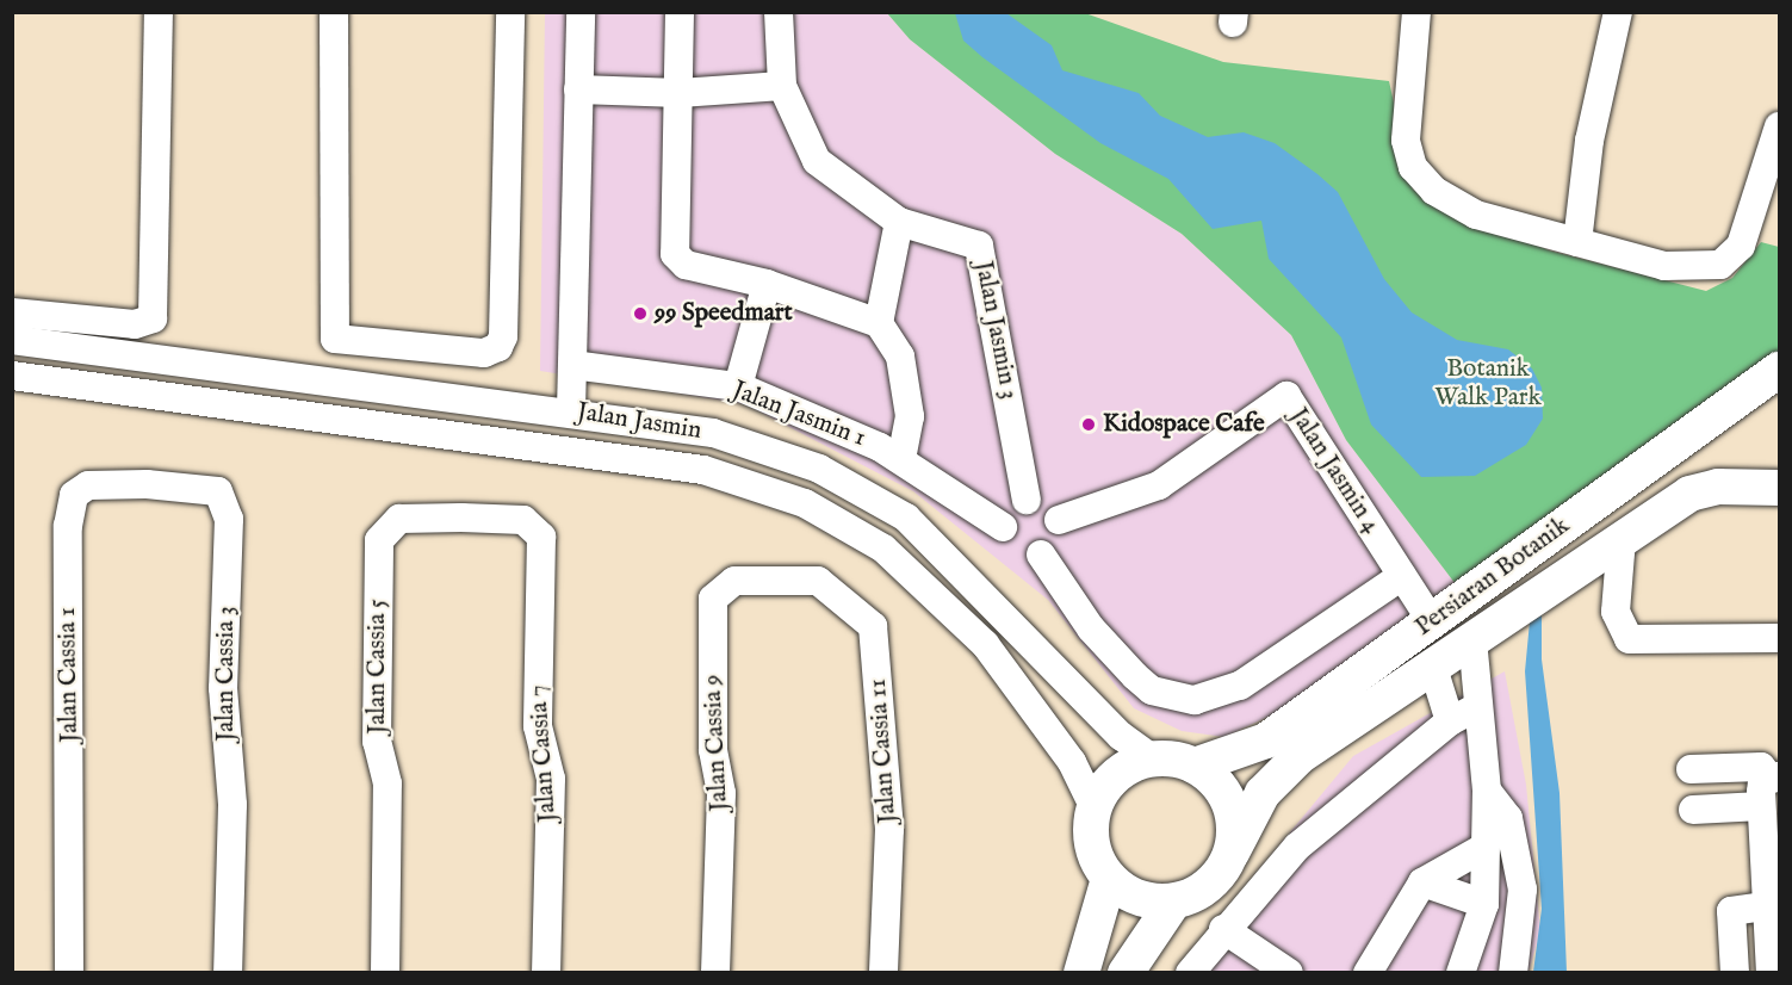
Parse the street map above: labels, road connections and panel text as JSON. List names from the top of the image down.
{
  "streets": {
    "main road": ["Persiaran Botanik"],
    "street": [
      "Jalan Jasmin 3",
      "Jalan Jasmin 1",
      "Jalan Jasmin",
      "Jalan Jasmin 4",
      "Jalan Cassia 5",
      "Jalan Cassia 3",
      "Jalan Cassia 1",
      "Jalan Cassia 9",
      "Jalan Cassia 11",
      "Jalan Cassia 7"
    ]
  },
  "crossings": [
    ["Jalan Jasmin 3", "Jalan Jasmin 1"],
    ["Jalan Jasmin 3", "Jalan Jasmin 4"],
    ["Jalan Jasmin 1", "Jalan Jasmin 4"],
    ["Jalan Jasmin", "Persiaran Botanik"],
    ["Jalan Jasmin 4", "Persiaran Botanik"],
    ["Jalan Cassia 5", "Jalan Cassia 7"],
    ["Jalan Cassia 3", "Jalan Cassia 1"],
    ["Jalan Cassia 9", "Jalan Cassia 11"]
  ],
  "parks": ["Botanik Walk Park"],
  "places": ["99 Speedmart", "Kidospace Cafe"]
}
